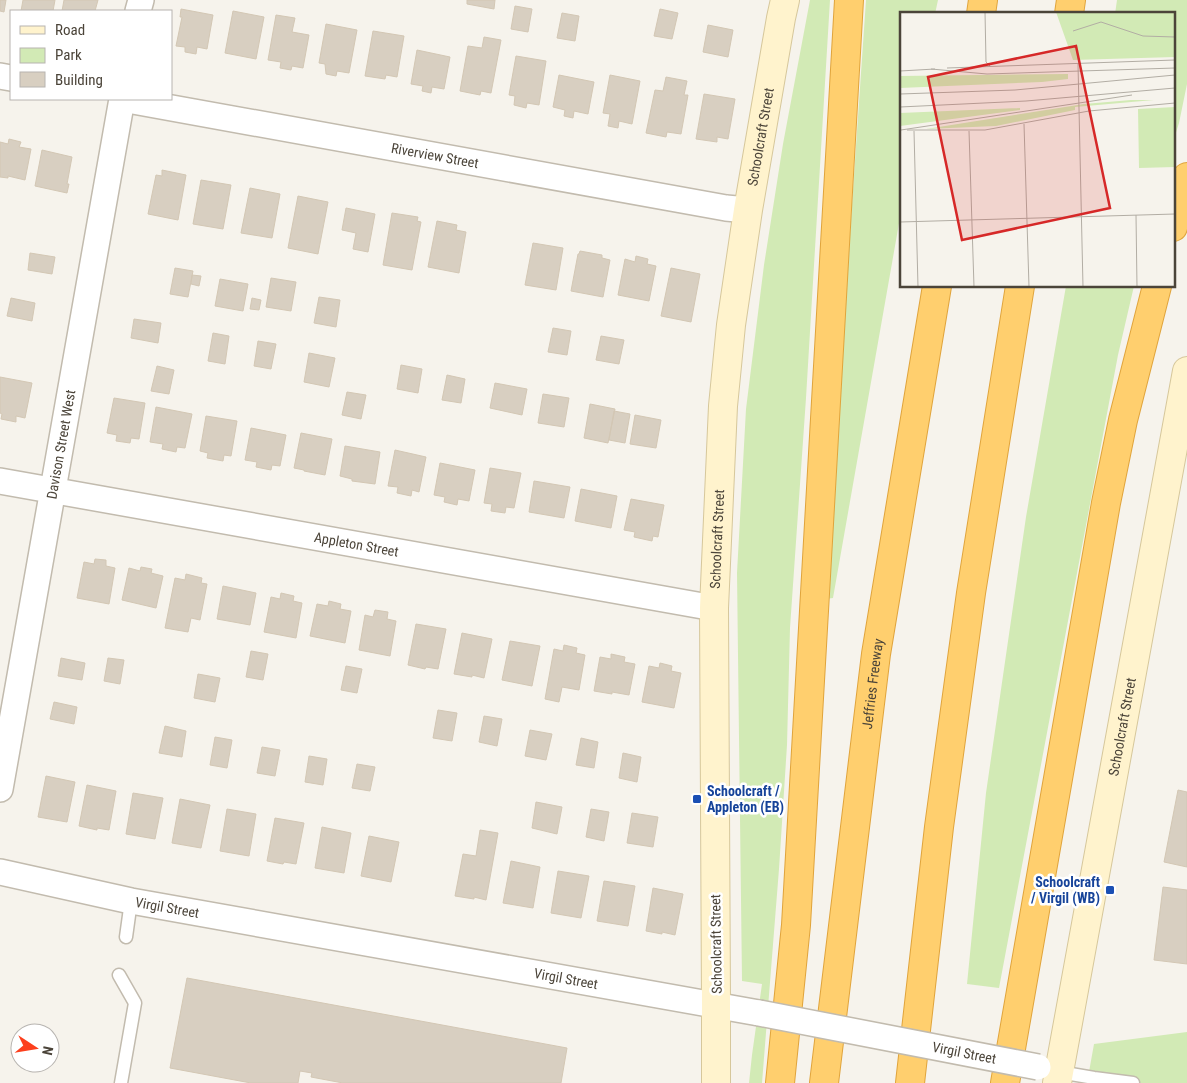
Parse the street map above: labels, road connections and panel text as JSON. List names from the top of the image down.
{
  "streets": {
    "highway": ["Jeffries Freeway"],
    "main road": ["Schoolcraft Street"],
    "street": [
      "Riverview Street",
      "Davison Street West",
      "Appleton Street",
      "Virgil Street"
    ]
  },
  "crossings": [
    ["Schoolcraft Street", "Riverview Street"],
    ["Schoolcraft Street", "Appleton Street"],
    ["Schoolcraft Street", "Virgil Street"],
    ["Davison Street West", "Appleton Street"]
  ],
  "places": {
    "transit": ["Schoolcraft / Appleton (EB)", "Schoolcraft / Virgil (WB)"]
  },
  "legend": ["Road", "Park", "Building"],
  "north": "right"
}
